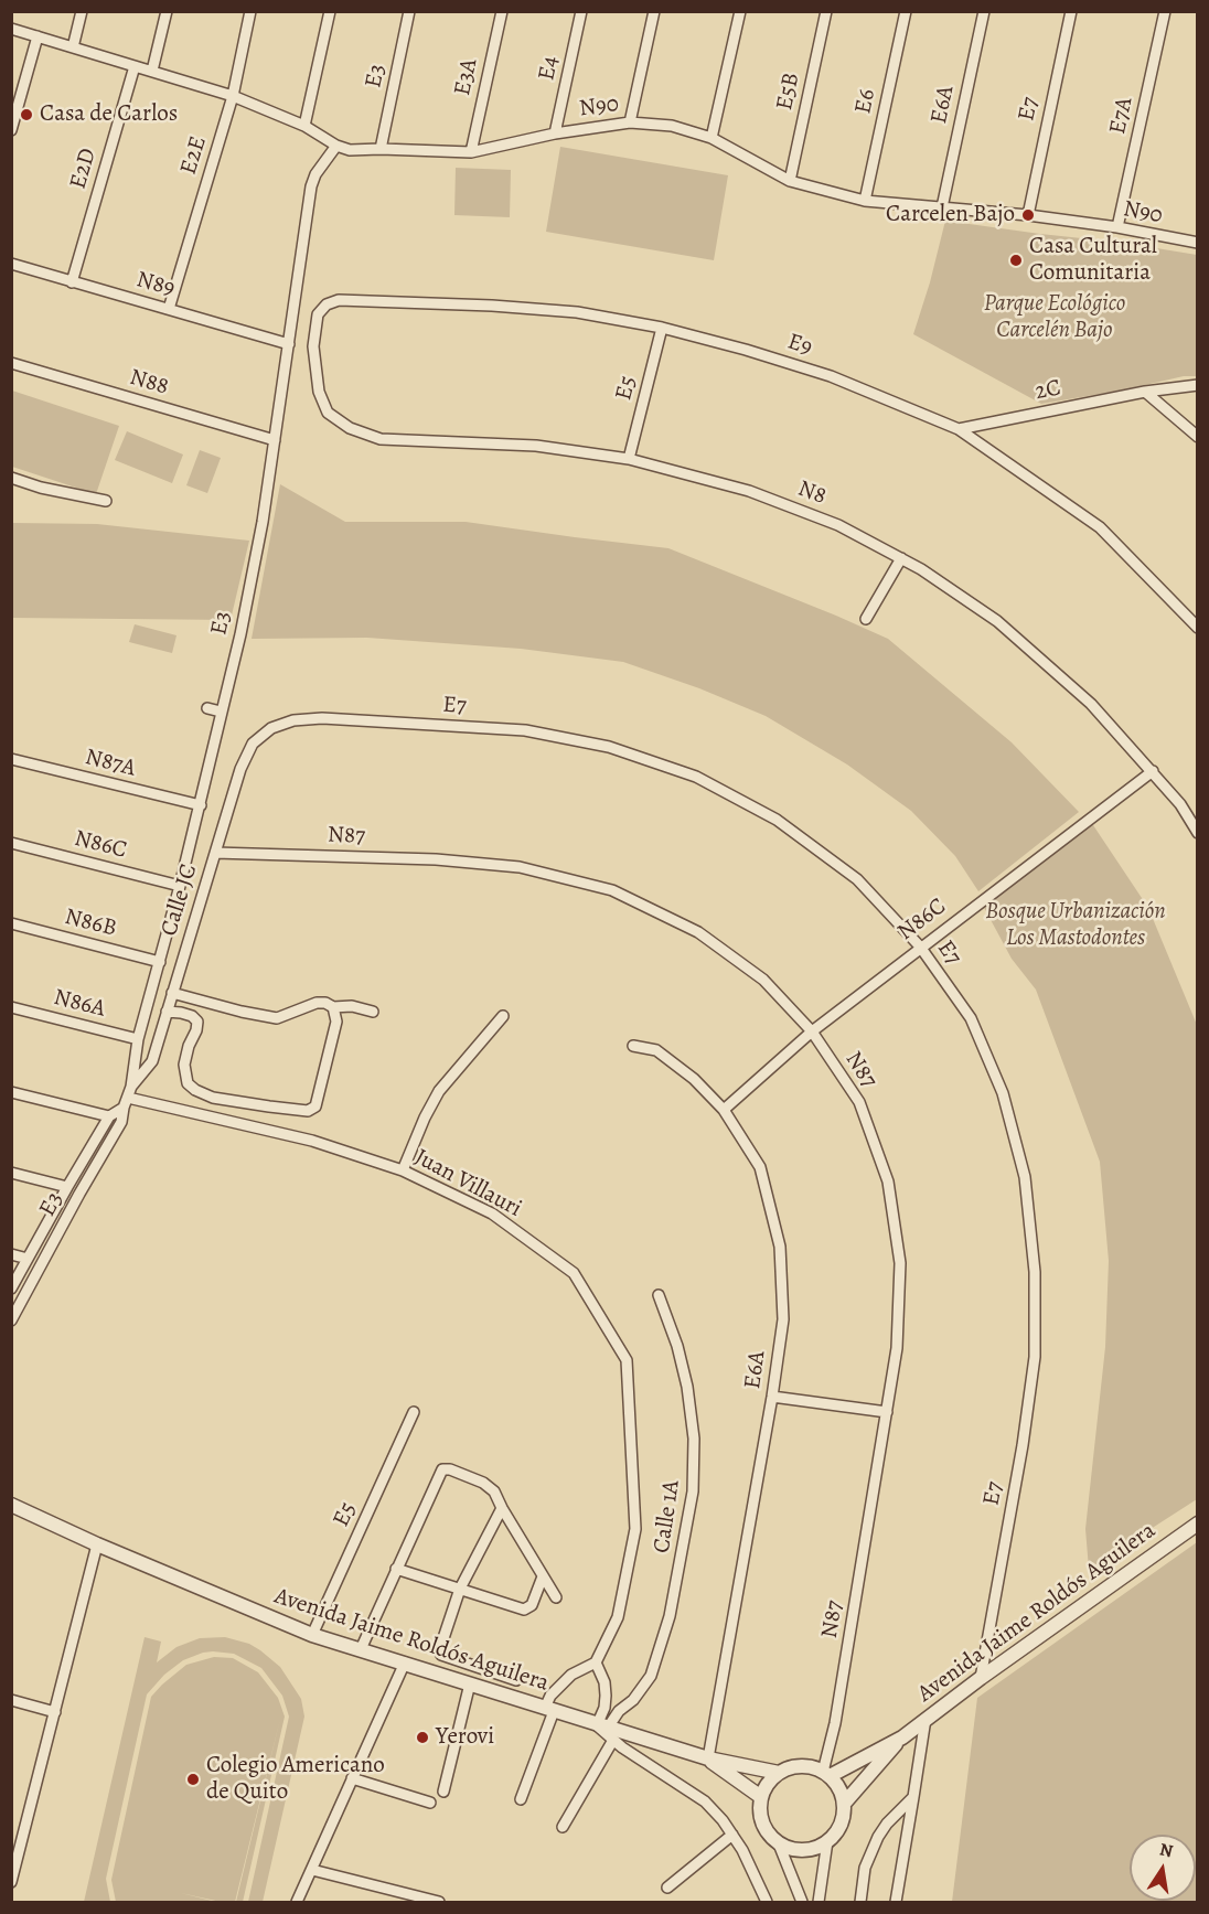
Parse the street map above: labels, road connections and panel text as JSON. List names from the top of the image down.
{
  "streets": {
    "street": [
      "E4",
      "E3",
      "E3A",
      "E5B",
      "E6",
      "E6A",
      "N90",
      "E7",
      "E7A",
      "E2E",
      "E2D",
      "N89",
      "E9",
      "N88",
      "E5",
      "2C",
      "N8",
      "N87A",
      "N87",
      "N86C",
      "Calle JC",
      "N86B",
      "N86A",
      "Juan Villauri",
      "Calle 1A",
      "Avenida Jaime Roldós Aguilera"
    ]
  },
  "crossings": [
    ["E4", "N90"],
    ["E3", "N90"],
    ["E3", "N89"],
    ["E3", "N88"],
    ["E3", "N87A"],
    ["E3", "N86C"],
    ["E3", "Calle JC"],
    ["E3", "N86B"],
    ["E3", "N86A"],
    ["E3", "Juan Villauri"],
    ["E3A", "N90"],
    ["E5B", "N90"],
    ["E6", "N90"],
    ["E6A", "N90"],
    ["E6A", "N86C"],
    ["E6A", "Avenida Jaime Roldós Aguilera"],
    ["N90", "E7"],
    ["N90", "E7A"],
    ["N90", "E2E"],
    ["N90", "E2D"],
    ["E7", "N86C"],
    ["E7", "Calle JC"],
    ["E7", "Avenida Jaime Roldós Aguilera"],
    ["E2E", "N89"],
    ["E2D", "N89"],
    ["E9", "E5"],
    ["E9", "2C"],
    ["E9", "N8"],
    ["E5", "N8"],
    ["E5", "Avenida Jaime Roldós Aguilera"],
    ["N8", "N86C"],
    ["N87", "N86C"],
    ["N87", "Calle JC"],
    ["N87", "Avenida Jaime Roldós Aguilera"],
    ["Calle 1A", "Avenida Jaime Roldós Aguilera"]
  ],
  "parks": ["Parque Ecológico Carcelén Bajo", "Bosque Urbanización Los Mastodontes"],
  "places": [
    "Casa de Carlos",
    "Carcelen Bajo",
    "Casa Cultural Comunitaria",
    "Yerovi",
    "Colegio Americano de Quito"
  ],
  "north": "top"
}
